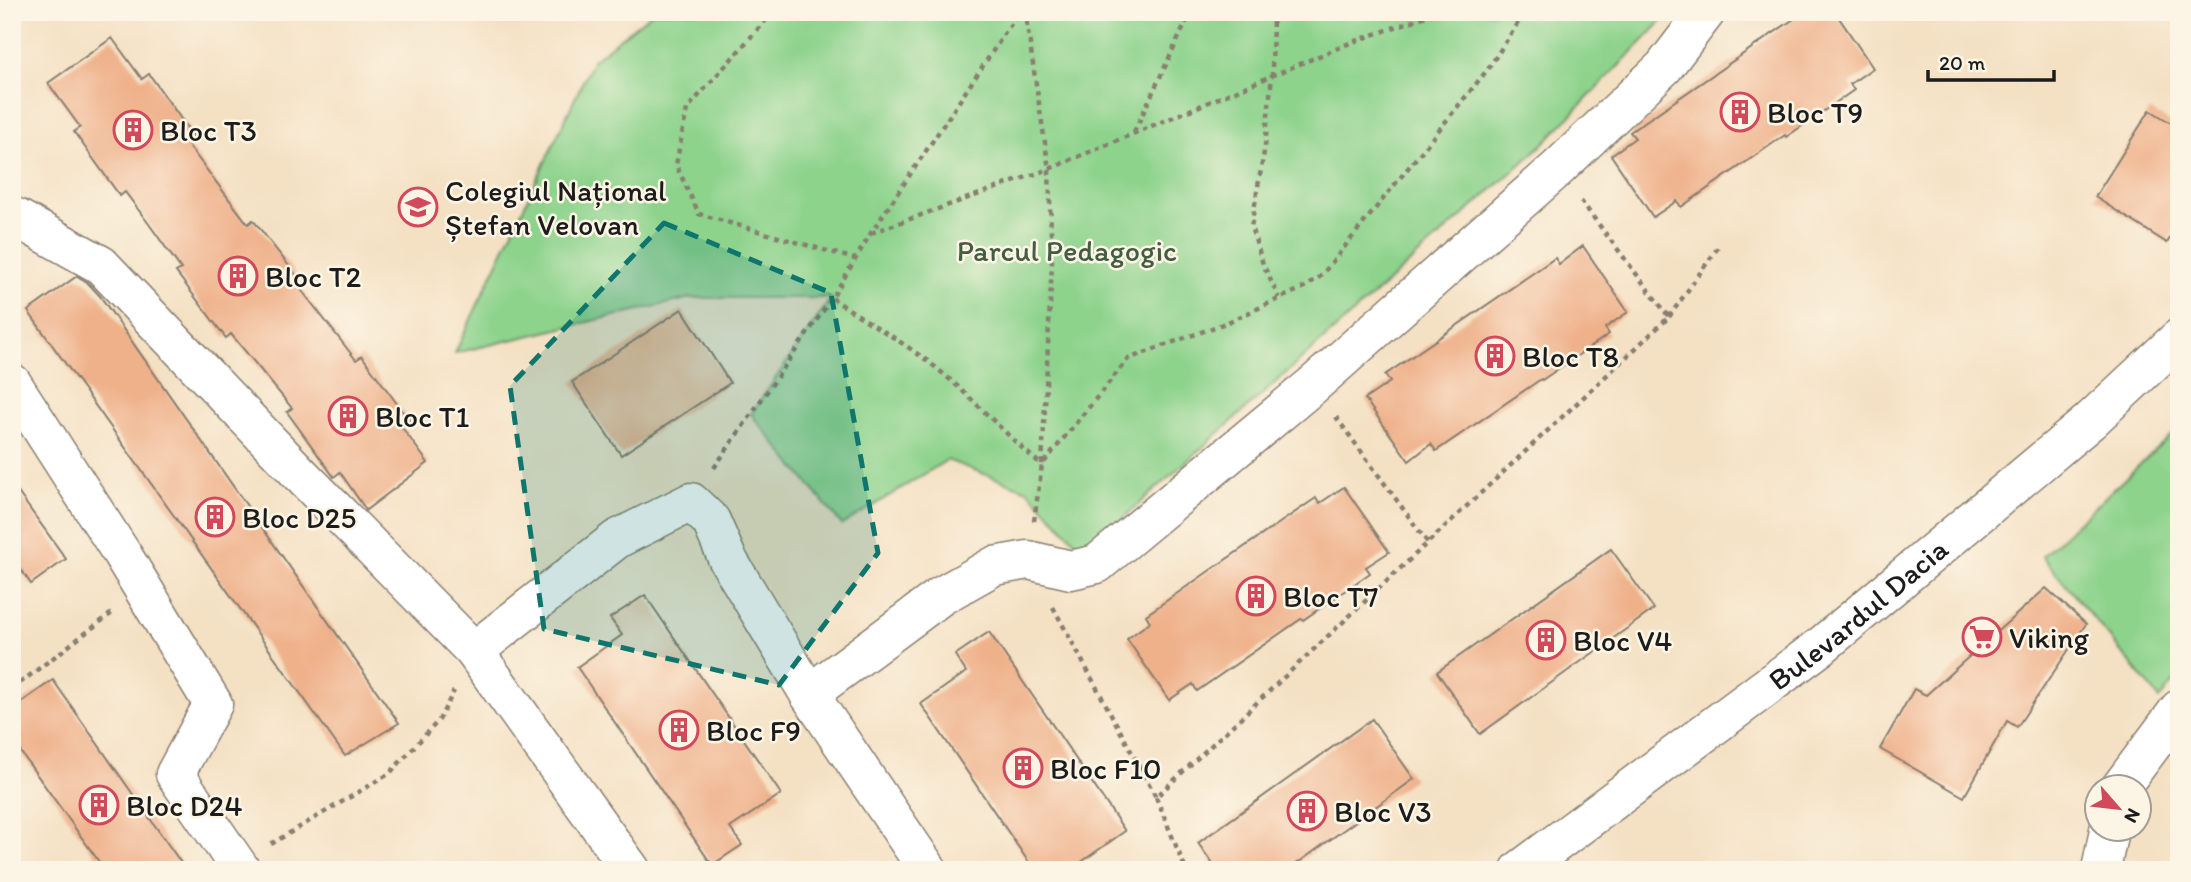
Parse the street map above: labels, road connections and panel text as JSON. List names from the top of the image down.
{
  "streets": {
    "main road": ["Bulevardul Dacia"]
  },
  "parks": ["Parcul Pedagogic"],
  "places": {
    "building": [
      "Bloc T9",
      "Bloc T3",
      "Bloc T2",
      "Bloc T8",
      "Bloc T1",
      "Bloc D25",
      "Bloc T7",
      "Bloc V4",
      "Bloc F9",
      "Bloc F10",
      "Bloc D24",
      "Bloc V3"
    ],
    "school or university": ["Colegiul Național Ștefan Velovan"],
    "supermarket": ["Viking"]
  },
  "scale_bar": "20 m",
  "north": "bottom right"
}
